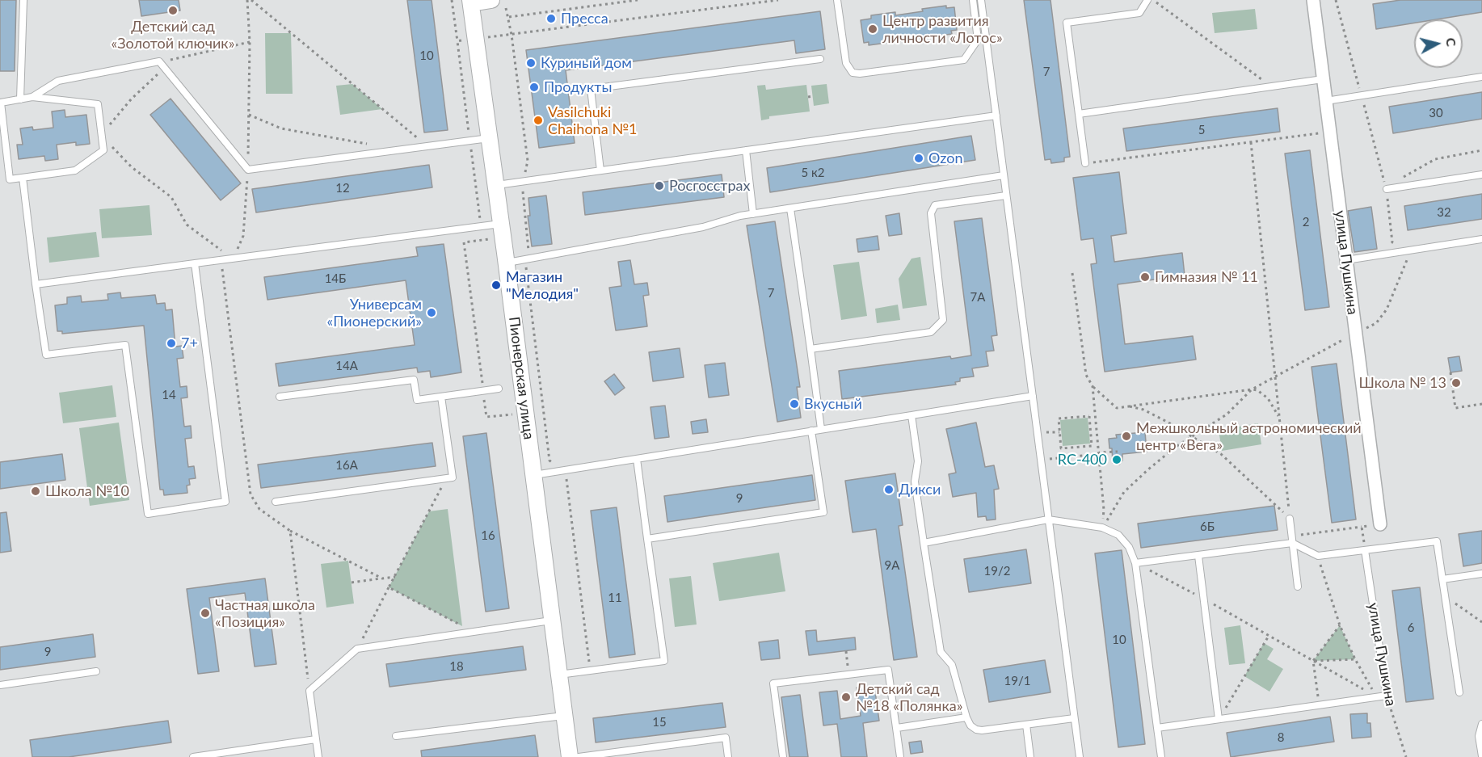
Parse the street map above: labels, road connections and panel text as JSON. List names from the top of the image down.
{
  "streets": {
    "street": ["улица Пушкина", "Пионерская улица"]
  },
  "places": [
    "Детский сад «Золотой ключик»",
    "Пресса",
    "Центр развития личности «Лотос»",
    "Куриный дом",
    "Продукты",
    "Vasilchuki Chaihona №1",
    "Ozon",
    "Росгосстрах",
    "Гимназия № 11",
    "Магазин \"Мелодия\"",
    "Универсам «Пионерский»",
    "7+",
    "Школа № 13",
    "Вкусный",
    "Межшкольный астрономический центр «Вега»",
    "RC-400",
    "Дикси",
    "Школа №10",
    "Частная школа «Позиция»",
    "Детский сад №18 «Полянка»"
  ],
  "house_numbers": [
    "10",
    "7",
    "30",
    "5",
    "5 к2",
    "12",
    "32",
    "2",
    "14Б",
    "7",
    "7А",
    "14А",
    "14",
    "16А",
    "9",
    "6Б",
    "16",
    "9А",
    "19/2",
    "11",
    "6",
    "10",
    "9",
    "18",
    "19/1",
    "15",
    "8"
  ],
  "north": "right"
}
